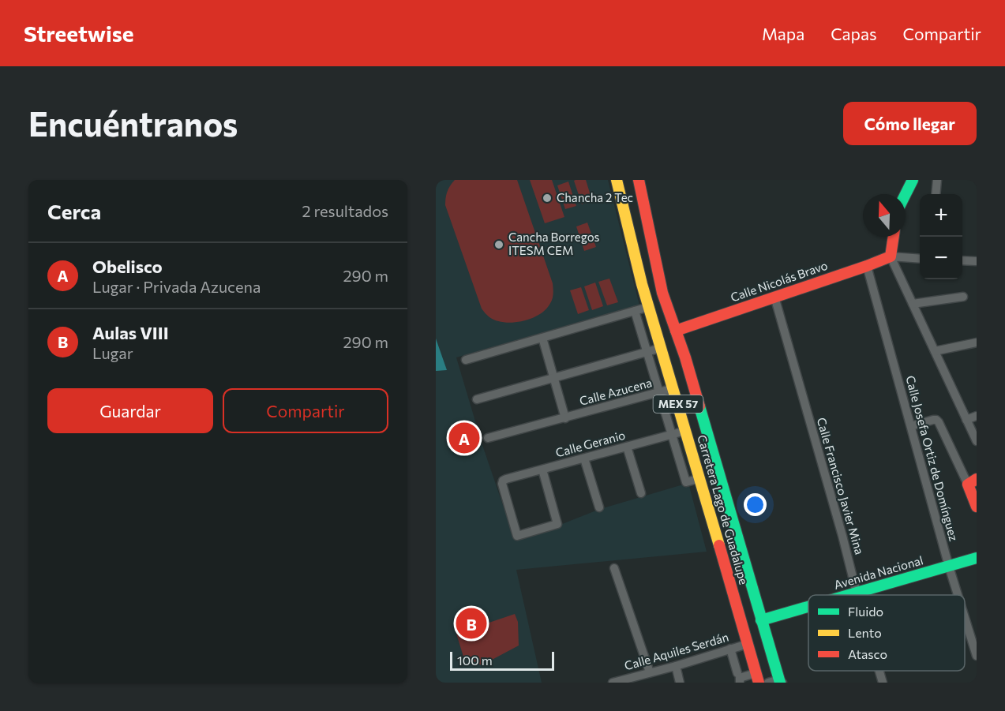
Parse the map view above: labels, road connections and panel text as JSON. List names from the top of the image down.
{
  "streets": {
    "main road": [
      "Calle Nicolás Bravo",
      "MEX 57",
      "Carretera Lago de Guadalupe",
      "Avenida Nacional"
    ],
    "street": [
      "Calle Azucena",
      "Calle Geranio",
      "Calle Josefa Ortiz de Domínguez",
      "Calle Francisco Javier Mina",
      "Calle Aquiles Serdán"
    ]
  },
  "crossings": [
    ["Calle Nicolás Bravo", "Calle Josefa Ortiz de Domínguez"],
    ["Calle Nicolás Bravo", "Calle Francisco Javier Mina"],
    ["Calle Nicolás Bravo", "Carretera Lago de Guadalupe"],
    ["Calle Azucena", "Carretera Lago de Guadalupe"],
    ["Calle Geranio", "Carretera Lago de Guadalupe"],
    ["Calle Josefa Ortiz de Domínguez", "Avenida Nacional"],
    ["Calle Francisco Javier Mina", "Avenida Nacional"],
    ["Carretera Lago de Guadalupe", "Avenida Nacional"],
    ["Carretera Lago de Guadalupe", "Calle Aquiles Serdán"]
  ],
  "places": ["Chancha 2 Tec", "Cancha Borregos ITESM CEM"],
  "legend": ["Fluido", "Lento", "Atasco"],
  "scale_bar": "100 m",
  "north": "top",
  "page": {
    "header": "Streetwise",
    "nav": ["Mapa", "Capas", "Compartir"],
    "buttons": [
      "Cómo llegar",
      ["Guardar", "Compartir"]
    ],
    "title": "Encuéntranos",
    "heading": ["Cerca", "2 resultados"],
    "map_buttons": ["+", "−"],
    "list": [
      {
        "mark": "A",
        "name": "Obelisco",
        "note": "Lugar · Privada Azucena",
        "value": "290 m"
      },
      {
        "mark": "B",
        "name": "Aulas VIII",
        "note": "Lugar",
        "value": "290 m"
      }
    ],
    "pins": ["A", "B"],
    "scale": "100 m"
  }
}
